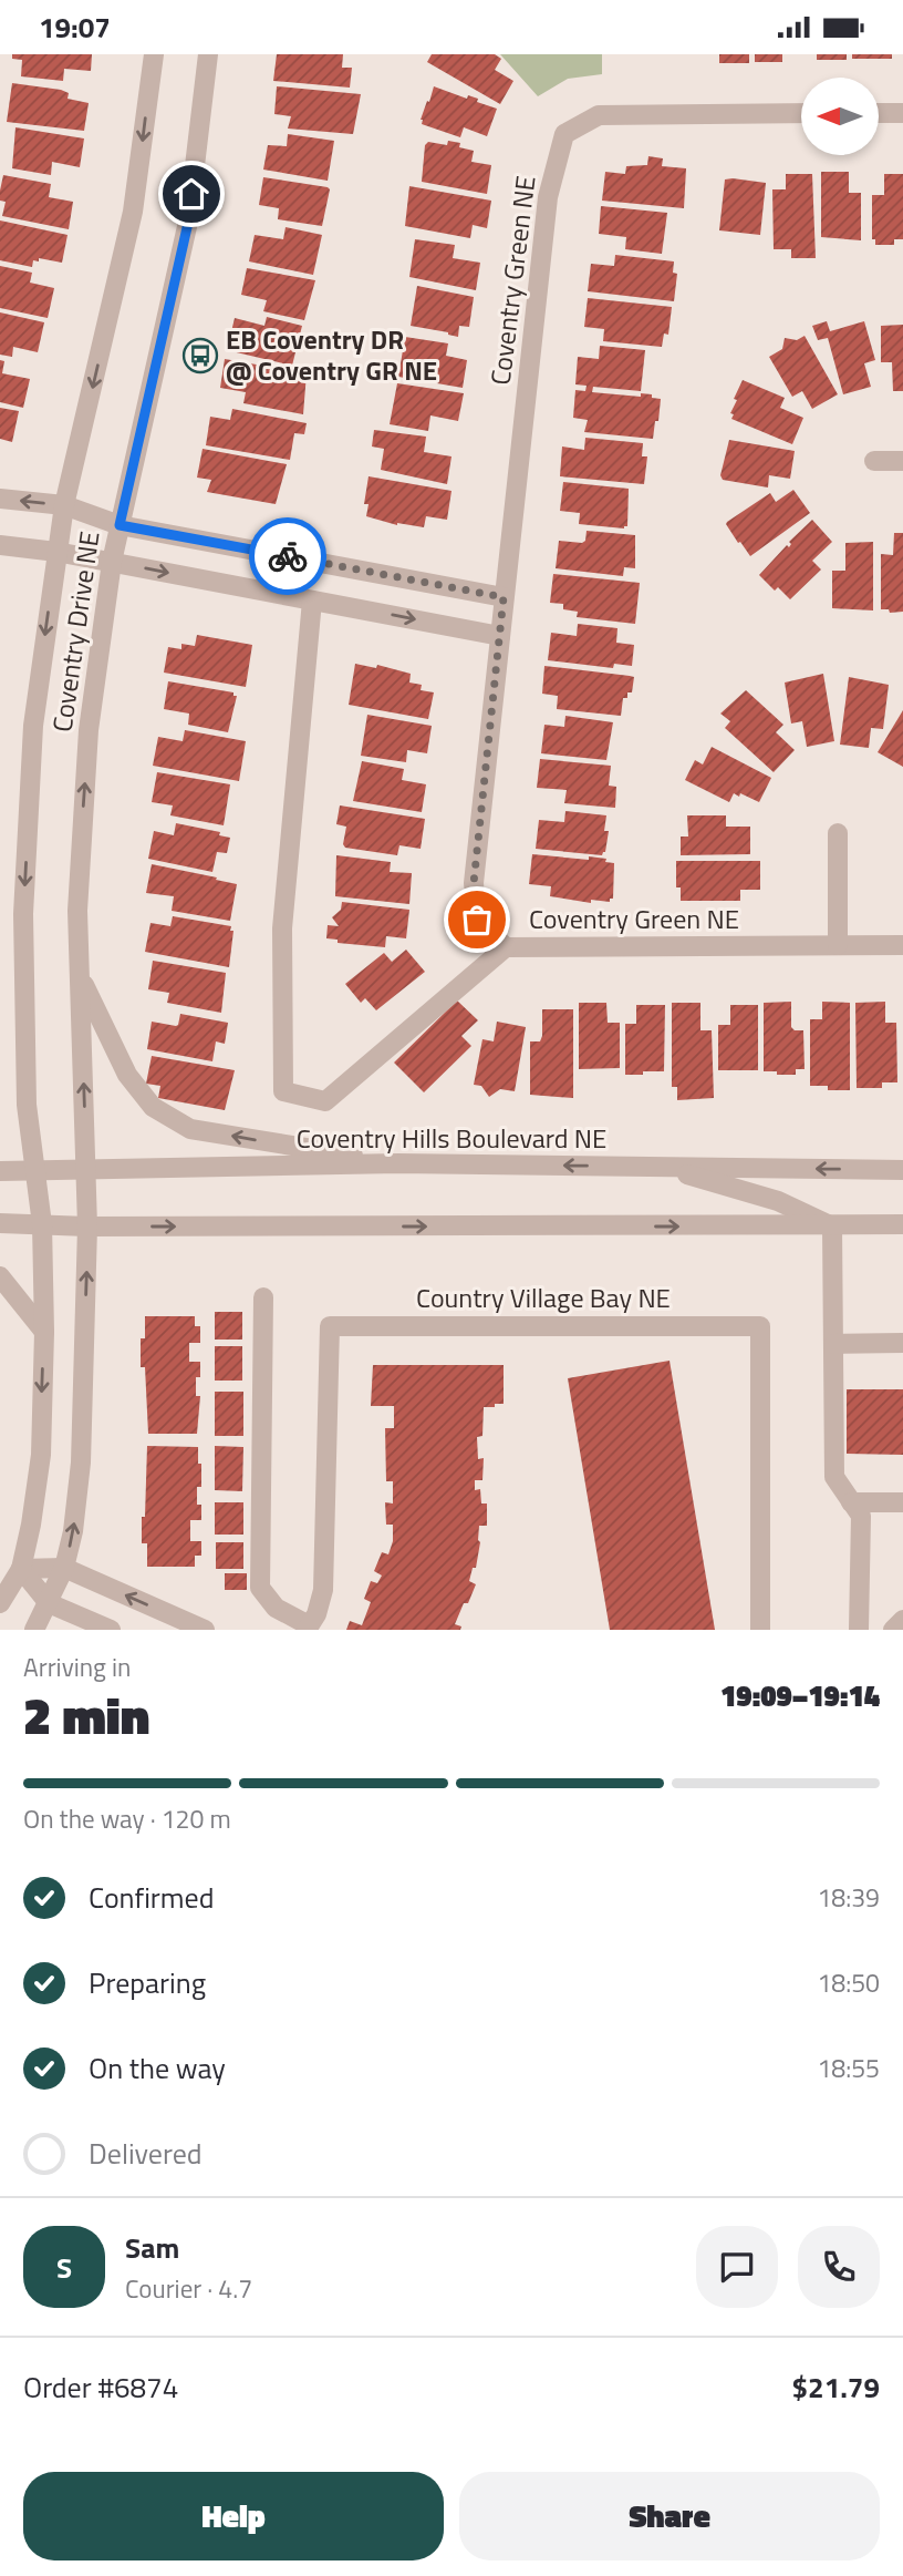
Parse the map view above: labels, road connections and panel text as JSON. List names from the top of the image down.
{
  "streets": {
    "street": [
      "Coventry Green NE",
      "Coventry Drive NE",
      "Coventry Hills Boulevard NE",
      "Country Village Bay NE"
    ]
  },
  "crossings": [
    ["Coventry Drive NE", "Coventry Hills Boulevard NE"]
  ],
  "places": {
    "bus stop": ["EB Coventry DR @ Coventry GR NE"]
  },
  "north": "left",
  "page": {
    "status": "19:07",
    "heading": ["2 min", "Arriving in", "19:09–19:14"],
    "panel": [
      "Sam",
      "Courier · 4.7",
      "Order #6874",
      "$21.79"
    ],
    "bar": "On the way · 120 m",
    "list": [
      ["Confirmed", "18:39"],
      ["Preparing", "18:50"],
      ["On the way", "18:55"],
      "Delivered"
    ],
    "round": "S",
    "buttons": ["Help", "Share"]
  }
}
